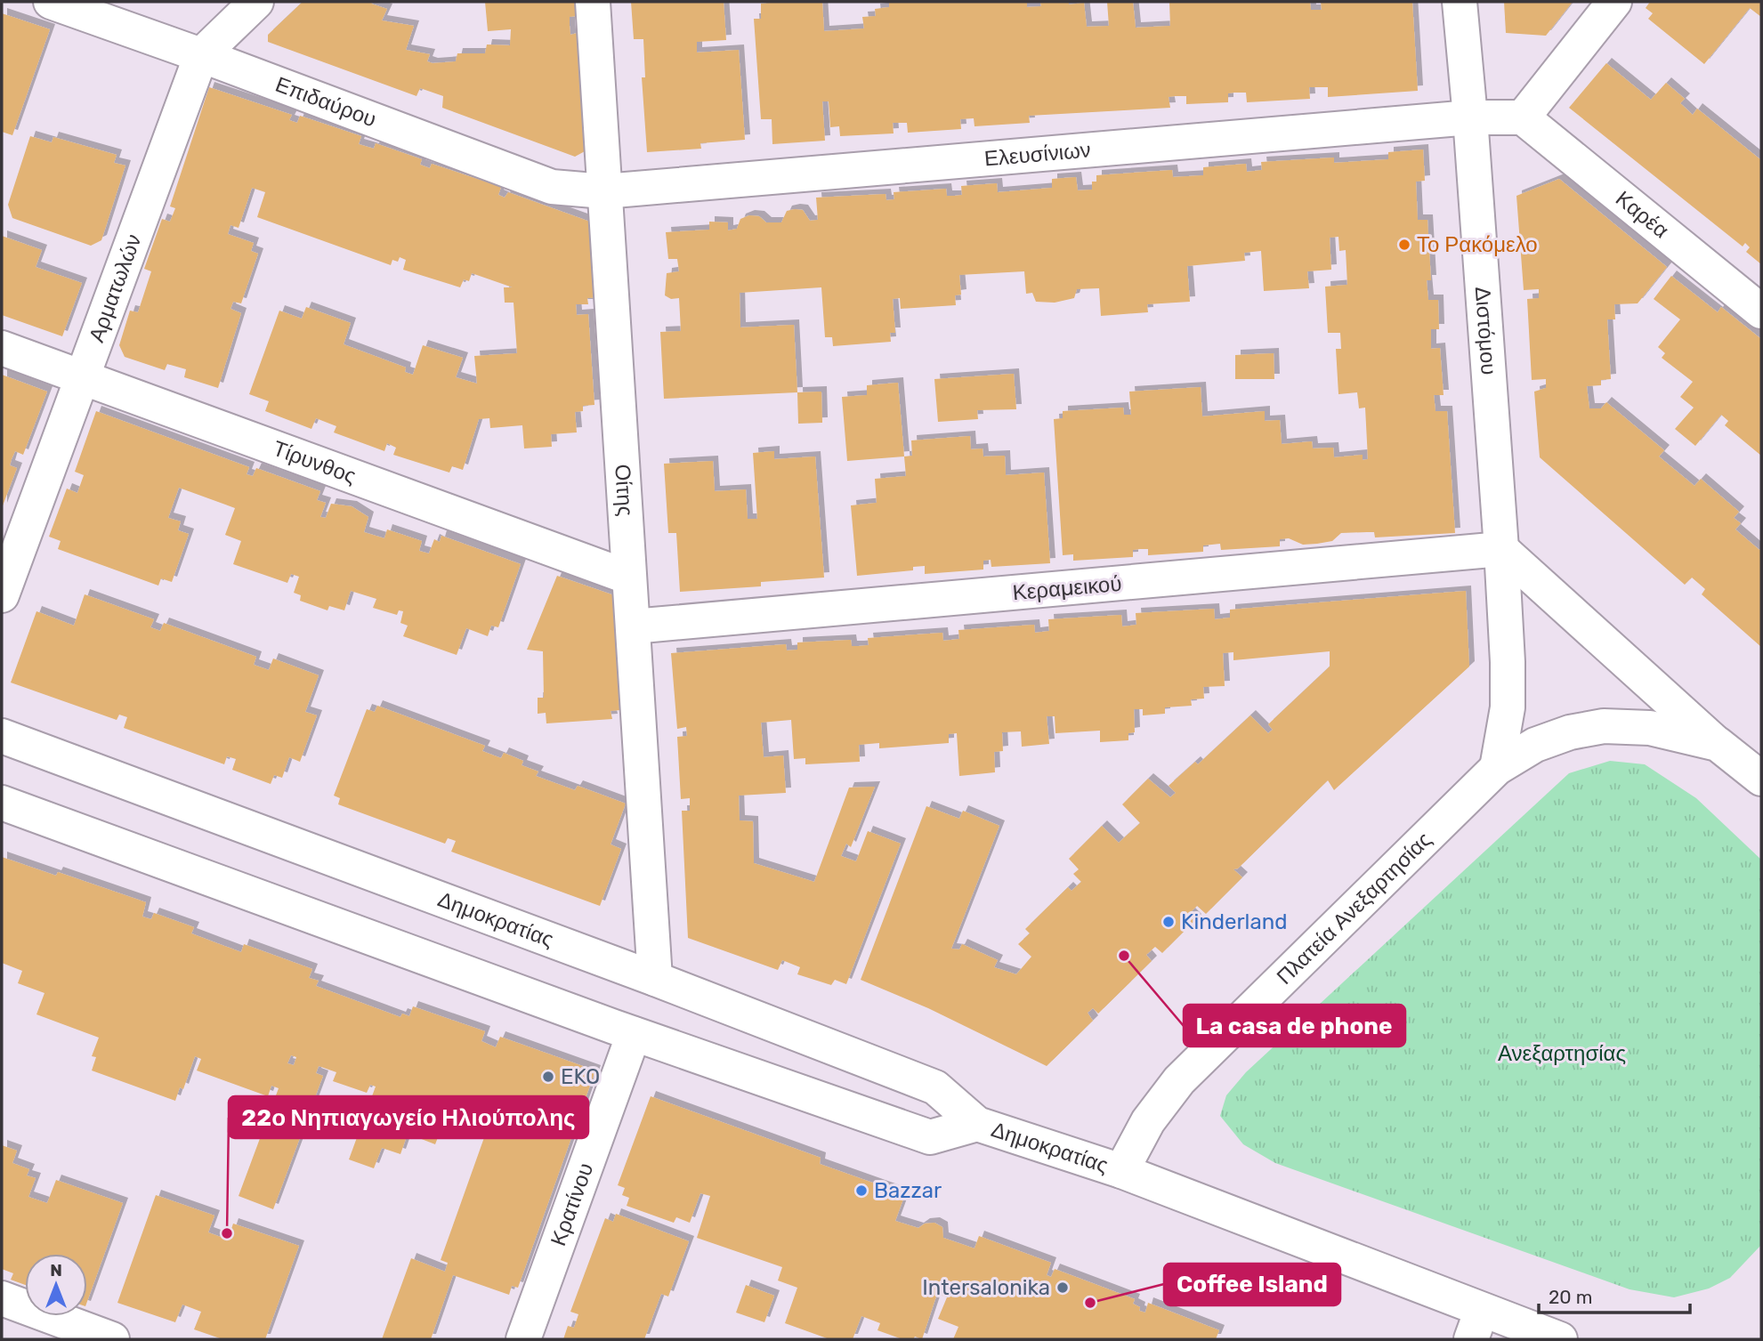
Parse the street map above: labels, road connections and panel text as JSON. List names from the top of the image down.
{
  "streets": {
    "street": [
      "Επιδαύρου",
      "Ελευσίνιων",
      "Καρέα",
      "Αρματωλών",
      "Διστόμου",
      "Τίρυνθος",
      "Οίτης",
      "Κεραµεικού",
      "Πλατεία Ανεξαρτησίας",
      "Δημοκρατίας",
      "Κρατίνου"
    ]
  },
  "crossings": [
    ["Επιδαύρου", "Ελευσίνιων"],
    ["Επιδαύρου", "Αρματωλών"],
    ["Επιδαύρου", "Οίτης"],
    ["Ελευσίνιων", "Καρέα"],
    ["Ελευσίνιων", "Διστόμου"],
    ["Ελευσίνιων", "Οίτης"],
    ["Αρματωλών", "Τίρυνθος"],
    ["Διστόμου", "Κεραµεικού"],
    ["Διστόμου", "Πλατεία Ανεξαρτησίας"],
    ["Τίρυνθος", "Οίτης"],
    ["Οίτης", "Κεραµεικού"],
    ["Οίτης", "Δημοκρατίας"],
    ["Πλατεία Ανεξαρτησίας", "Δημοκρατίας"],
    ["Δημοκρατίας", "Κρατίνου"]
  ],
  "parks": ["Ανεξαρτησίας"],
  "places": [
    "Το Ρακόμελο",
    "Kinderland",
    "La casa de phone",
    "EKO",
    "Bazzar",
    "22ο Νηπιαγωγείο Ηλιούπολης",
    "Intersalonika",
    "Coffee Island"
  ],
  "scale_bar": "20 m",
  "north": "top"
}
